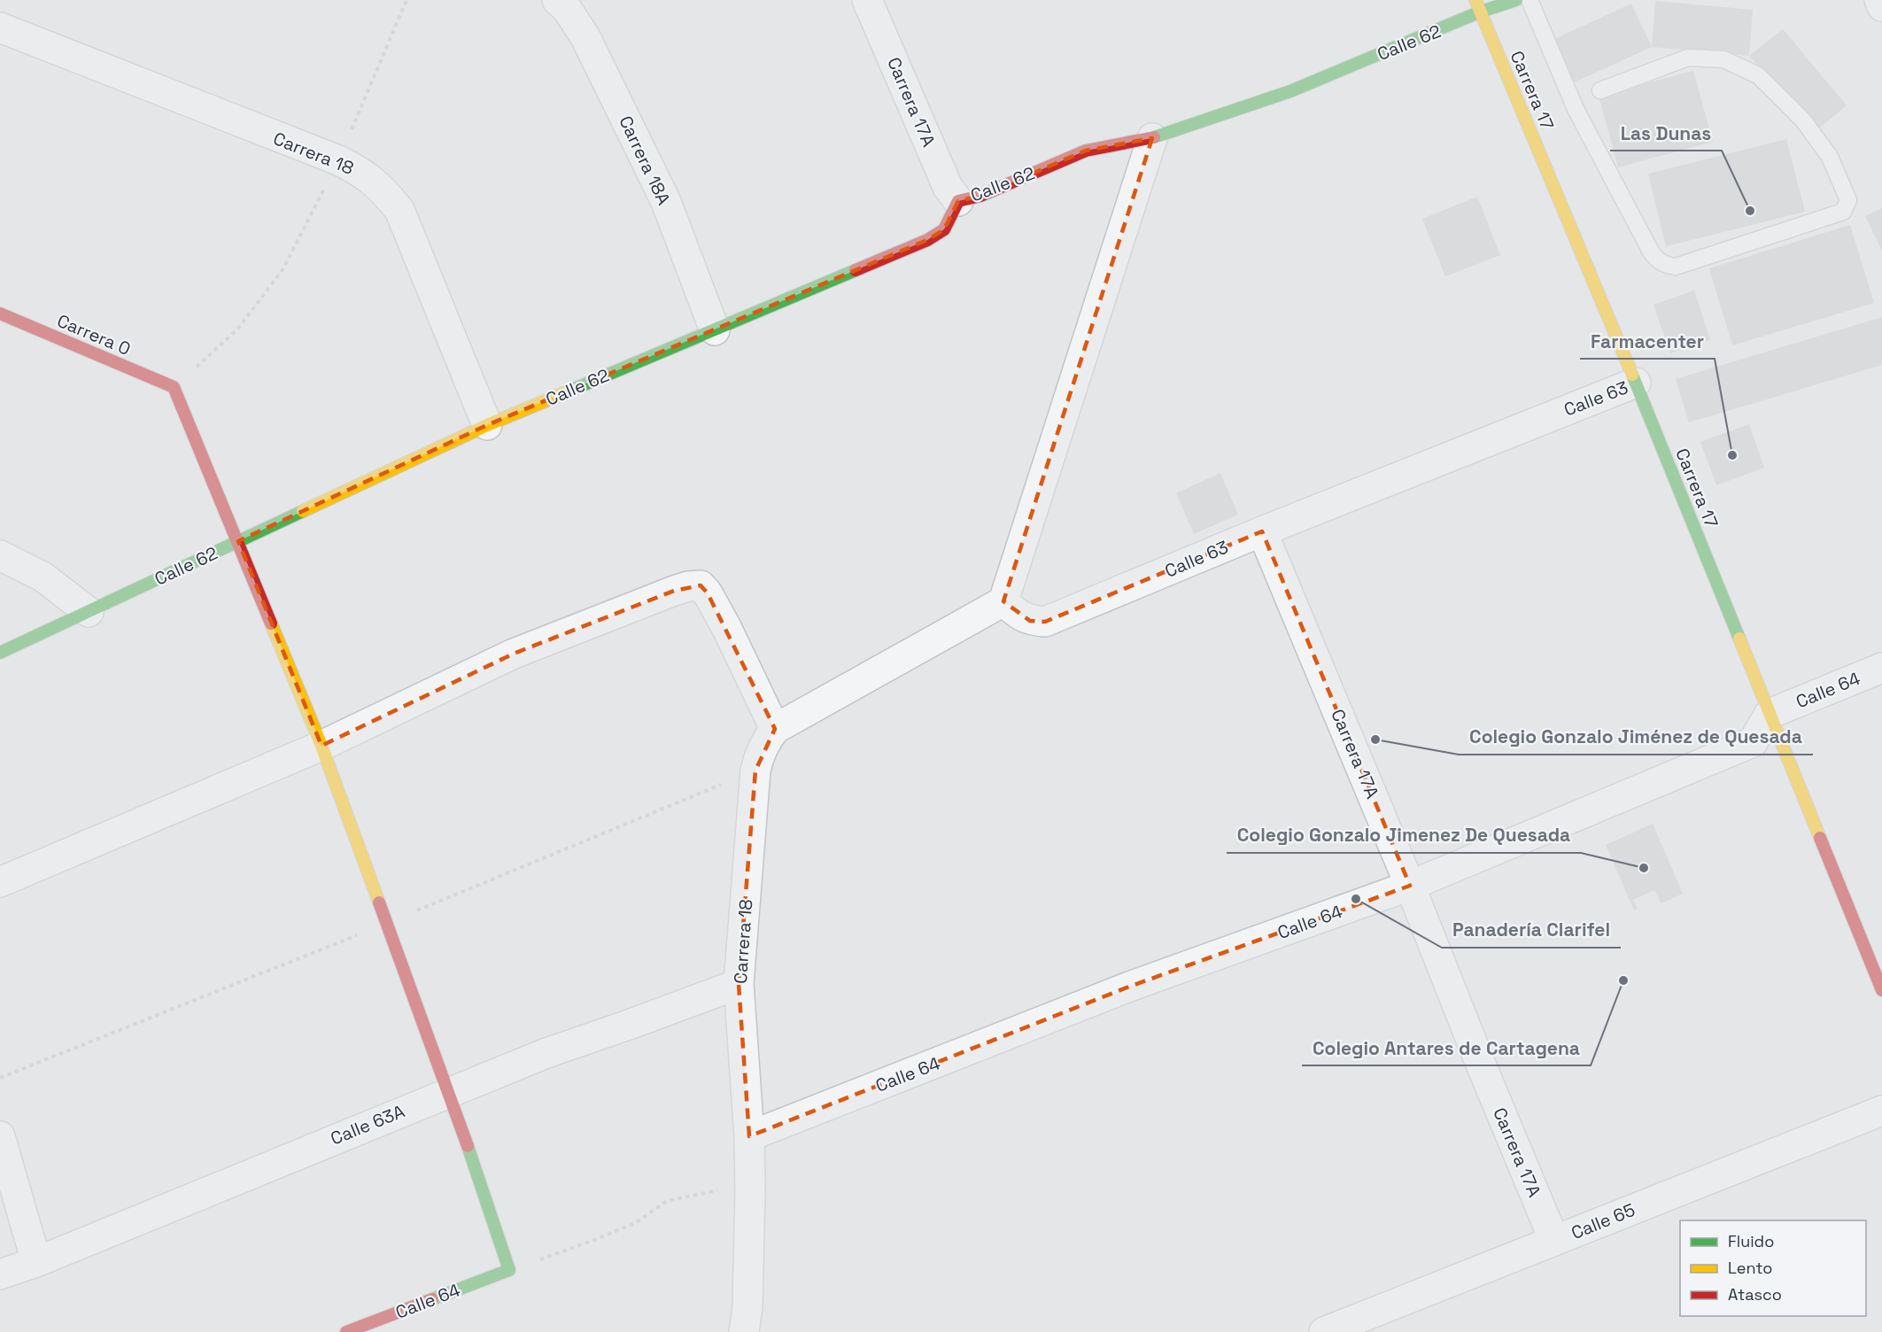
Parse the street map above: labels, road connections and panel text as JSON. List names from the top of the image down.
{
  "streets": {
    "street": [
      "Calle 62",
      "Carrera 17",
      "Carrera 17A",
      "Carrera 18",
      "Carrera 18A",
      "Carrera 0",
      "Calle 63",
      "Calle 64",
      "Calle 63A",
      "Calle 65"
    ]
  },
  "crossings": [
    ["Calle 62", "Carrera 17"],
    ["Calle 62", "Carrera 17A"],
    ["Calle 62", "Carrera 18"],
    ["Calle 62", "Carrera 18A"],
    ["Carrera 17", "Calle 63"],
    ["Carrera 17", "Calle 64"],
    ["Carrera 17A", "Calle 63"],
    ["Carrera 17A", "Calle 64"],
    ["Carrera 17A", "Calle 65"],
    ["Carrera 18", "Calle 64"],
    ["Carrera 18", "Calle 63A"]
  ],
  "places": [
    "Las Dunas",
    "Farmacenter",
    "Colegio Gonzalo Jiménez de Quesada",
    "Colegio Gonzalo Jimenez De Quesada",
    "Panadería Clarifel",
    "Colegio Antares de Cartagena"
  ],
  "legend": ["Fluido", "Lento", "Atasco"]
}
